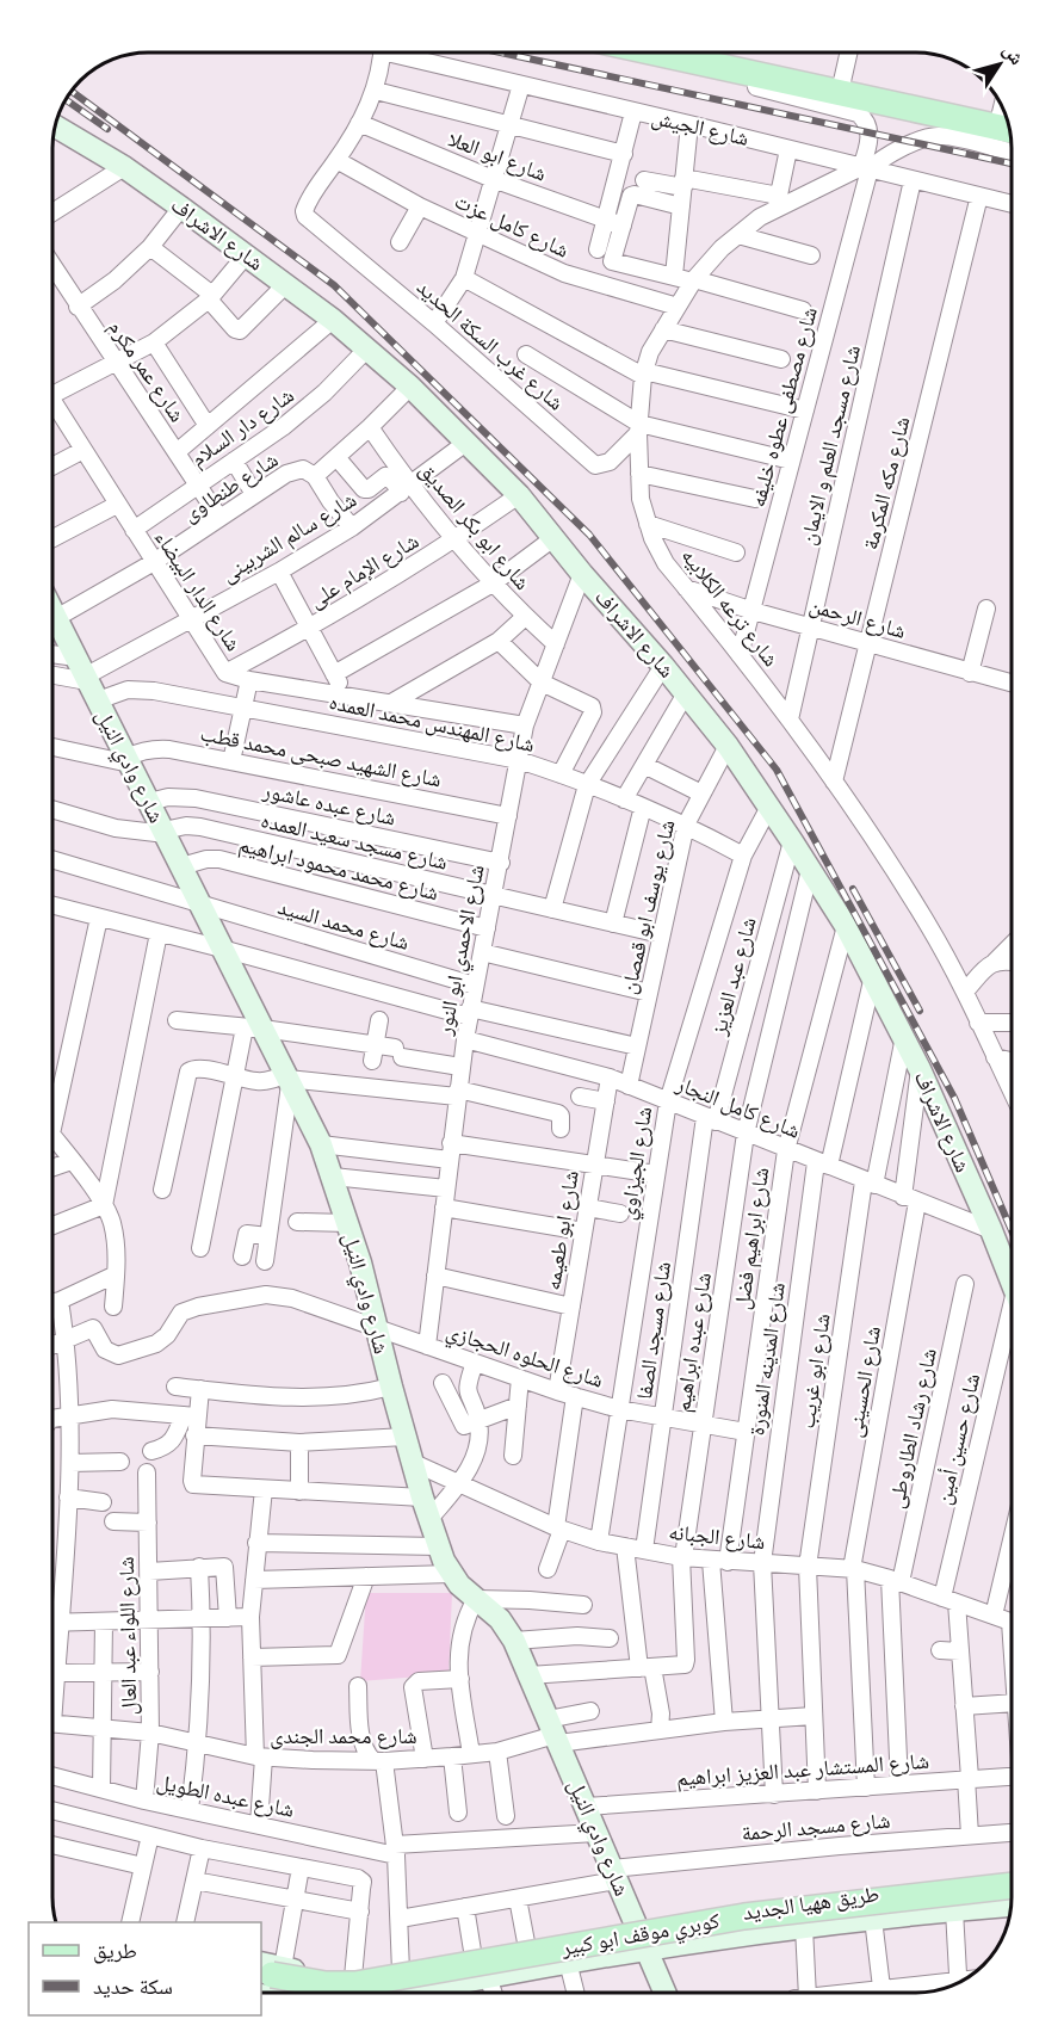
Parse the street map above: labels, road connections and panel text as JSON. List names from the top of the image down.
{
  "streets": {
    "main road": ["كوبري موقف ابو كبير"],
    "street": [
      "شارع الجيش",
      "شارع ابو العلا",
      "شارع كامل عزت",
      "شارع الاشراف",
      "شارع غرب السكة الحديد",
      "شارع عمر مكرم",
      "شارع مصطفى عطوه خليفه",
      "شارع دار السلام",
      "شارع مسجد العلم و الايمان",
      "شارع مكه المكرمة",
      "شارع طنطاوى",
      "شارع ابو بكر الصديق",
      "شارع سالم الشربينى",
      "شارع الإمام على",
      "شارع الدار البيضاء",
      "شارع ترعه الكلابيه",
      "شارع الرحمن",
      "شارع المهندس محمد العمده",
      "شارع الشهيد صبحى محمد قطب",
      "شارع وادي النيل",
      "شارع عبده عاشور",
      "شارع مسجد سعيد العمده",
      "شارع محمد محمود ابراهيم",
      "شارع يوسف ابو قمصان",
      "شارع محمد السيد",
      "شارع الاحمدي ابو النور",
      "شارع عبد العزيز",
      "شارع كامل النجار",
      "شارع الجيزاوي",
      "شارع ابو طعيمه",
      "شارع ابراهيم فضل",
      "شارع مسجد الصفا",
      "شارع عبده ابراهيم",
      "شارع الحلوه الحجازي",
      "شارع المدينه المنورة",
      "شارع ابو غريب",
      "شارع الحسينى",
      "شارع رشاد الطاروطى",
      "شارع حسين أمين",
      "شارع الجبانه",
      "شارع اللواء عبد العال",
      "شارع محمد الجندى",
      "شارع المستشار عبد العزيز ابراهيم",
      "شارع عبده الطويل",
      "شارع مسجد الرحمة",
      "طريق ههيا الجديد"
    ]
  },
  "crossings": [
    ["شارع الجيش", "شارع مصطفى عطوه خليفه"],
    ["شارع الجيش", "شارع مسجد العلم و الايمان"],
    ["شارع الجيش", "شارع مكه المكرمة"],
    ["شارع الجيش", "شارع ترعه الكلابيه"],
    ["شارع كامل عزت", "شارع غرب السكة الحديد"],
    ["شارع كامل عزت", "شارع ترعه الكلابيه"],
    ["شارع الاشراف", "شارع دار السلام"],
    ["شارع الاشراف", "شارع سالم الشربينى"],
    ["شارع الاشراف", "شارع الإمام على"],
    ["شارع الاشراف", "شارع يوسف ابو قمصان"],
    ["شارع الاشراف", "شارع الاحمدي ابو النور"],
    ["شارع الاشراف", "شارع عبد العزيز"],
    ["شارع الاشراف", "شارع كامل النجار"],
    ["شارع الاشراف", "شارع الجيزاوي"],
    ["شارع الاشراف", "شارع ابراهيم فضل"],
    ["شارع الاشراف", "شارع عبده ابراهيم"],
    ["شارع الاشراف", "شارع المدينه المنورة"],
    ["شارع الاشراف", "شارع ابو غريب"],
    ["شارع الاشراف", "شارع الحسينى"],
    ["شارع غرب السكة الحديد", "شارع ترعه الكلابيه"],
    ["شارع عمر مكرم", "شارع دار السلام"],
    ["شارع عمر مكرم", "شارع طنطاوى"],
    ["شارع مصطفى عطوه خليفه", "شارع ترعه الكلابيه"],
    ["شارع مصطفى عطوه خليفه", "شارع الرحمن"],
    ["شارع دار السلام", "شارع الدار البيضاء"],
    ["شارع مسجد العلم و الايمان", "شارع ترعه الكلابيه"],
    ["شارع مسجد العلم و الايمان", "شارع الرحمن"],
    ["شارع مكه المكرمة", "شارع ترعه الكلابيه"],
    ["شارع مكه المكرمة", "شارع الرحمن"],
    ["شارع طنطاوى", "شارع الدار البيضاء"],
    ["شارع طنطاوى", "شارع وادي النيل"],
    ["شارع ابو بكر الصديق", "شارع سالم الشربينى"],
    ["شارع ابو بكر الصديق", "شارع الإمام على"],
    ["شارع ابو بكر الصديق", "شارع الاحمدي ابو النور"],
    ["شارع سالم الشربينى", "شارع الدار البيضاء"],
    ["شارع سالم الشربينى", "شارع المهندس محمد العمده"],
    ["شارع سالم الشربينى", "شارع وادي النيل"],
    ["شارع الإمام على", "شارع الدار البيضاء"],
    ["شارع الدار البيضاء", "شارع الاحمدي ابو النور"],
    ["شارع ترعه الكلابيه", "شارع الرحمن"],
    ["شارع المهندس محمد العمده", "شارع وادي النيل"],
    ["شارع المهندس محمد العمده", "شارع يوسف ابو قمصان"],
    ["شارع المهندس محمد العمده", "شارع الاحمدي ابو النور"],
    ["شارع المهندس محمد العمده", "شارع الجيزاوي"],
    ["شارع الشهيد صبحى محمد قطب", "شارع وادي النيل"],
    ["شارع الشهيد صبحى محمد قطب", "شارع الاحمدي ابو النور"],
    ["شارع وادي النيل", "شارع عبده عاشور"],
    ["شارع وادي النيل", "شارع مسجد سعيد العمده"],
    ["شارع وادي النيل", "شارع محمد محمود ابراهيم"],
    ["شارع وادي النيل", "شارع محمد السيد"],
    ["شارع وادي النيل", "شارع الحلوه الحجازي"],
    ["شارع وادي النيل", "شارع الجبانه"],
    ["شارع وادي النيل", "شارع محمد الجندى"],
    ["شارع وادي النيل", "شارع المستشار عبد العزيز ابراهيم"],
    ["شارع وادي النيل", "شارع عبده الطويل"],
    ["شارع وادي النيل", "شارع مسجد الرحمة"],
    ["شارع وادي النيل", "طريق ههيا الجديد"],
    ["شارع عبده عاشور", "شارع الاحمدي ابو النور"],
    ["شارع مسجد سعيد العمده", "شارع يوسف ابو قمصان"],
    ["شارع مسجد سعيد العمده", "شارع الاحمدي ابو النور"],
    ["شارع محمد محمود ابراهيم", "شارع الاحمدي ابو النور"],
    ["شارع يوسف ابو قمصان", "شارع كامل النجار"],
    ["شارع محمد السيد", "شارع الاحمدي ابو النور"],
    ["شارع الاحمدي ابو النور", "شارع كامل النجار"],
    ["شارع الاحمدي ابو النور", "شارع الحلوه الحجازي"],
    ["شارع عبد العزيز", "شارع كامل النجار"],
    ["شارع عبد العزيز", "شارع مسجد الصفا"],
    ["شارع كامل النجار", "شارع الجيزاوي"],
    ["شارع كامل النجار", "شارع ابو طعيمه"],
    ["شارع كامل النجار", "شارع ابراهيم فضل"],
    ["شارع كامل النجار", "شارع مسجد الصفا"],
    ["شارع كامل النجار", "شارع عبده ابراهيم"],
    ["شارع كامل النجار", "شارع المدينه المنورة"],
    ["شارع كامل النجار", "شارع ابو غريب"],
    ["شارع كامل النجار", "شارع الحسينى"],
    ["شارع الجيزاوي", "شارع الحلوه الحجازي"],
    ["شارع الجيزاوي", "شارع الجبانه"],
    ["شارع ابو طعيمه", "شارع الحلوه الحجازي"],
    ["شارع ابراهيم فضل", "شارع الحلوه الحجازي"],
    ["شارع ابراهيم فضل", "شارع الجبانه"],
    ["شارع مسجد الصفا", "شارع الحلوه الحجازي"],
    ["شارع مسجد الصفا", "شارع الجبانه"],
    ["شارع عبده ابراهيم", "شارع الحلوه الحجازي"],
    ["شارع عبده ابراهيم", "شارع الجبانه"],
    ["شارع المدينه المنورة", "شارع الجبانه"],
    ["شارع المدينه المنورة", "شارع المستشار عبد العزيز ابراهيم"],
    ["شارع ابو غريب", "شارع الجبانه"],
    ["شارع ابو غريب", "شارع المستشار عبد العزيز ابراهيم"],
    ["شارع الحسينى", "شارع الجبانه"],
    ["شارع الحسينى", "شارع المستشار عبد العزيز ابراهيم"],
    ["شارع رشاد الطاروطى", "شارع الجبانه"],
    ["شارع رشاد الطاروطى", "شارع المستشار عبد العزيز ابراهيم"],
    ["شارع حسين أمين", "شارع الجبانه"],
    ["شارع حسين أمين", "شارع المستشار عبد العزيز ابراهيم"],
    ["شارع حسين أمين", "شارع مسجد الرحمة"],
    ["شارع اللواء عبد العال", "شارع محمد الجندى"],
    ["شارع اللواء عبد العال", "شارع عبده الطويل"],
    ["طريق ههيا الجديد", "كوبري موقف ابو كبير"]
  ],
  "legend": ["طريق", "سكة حديد"],
  "north": "top right"
}
